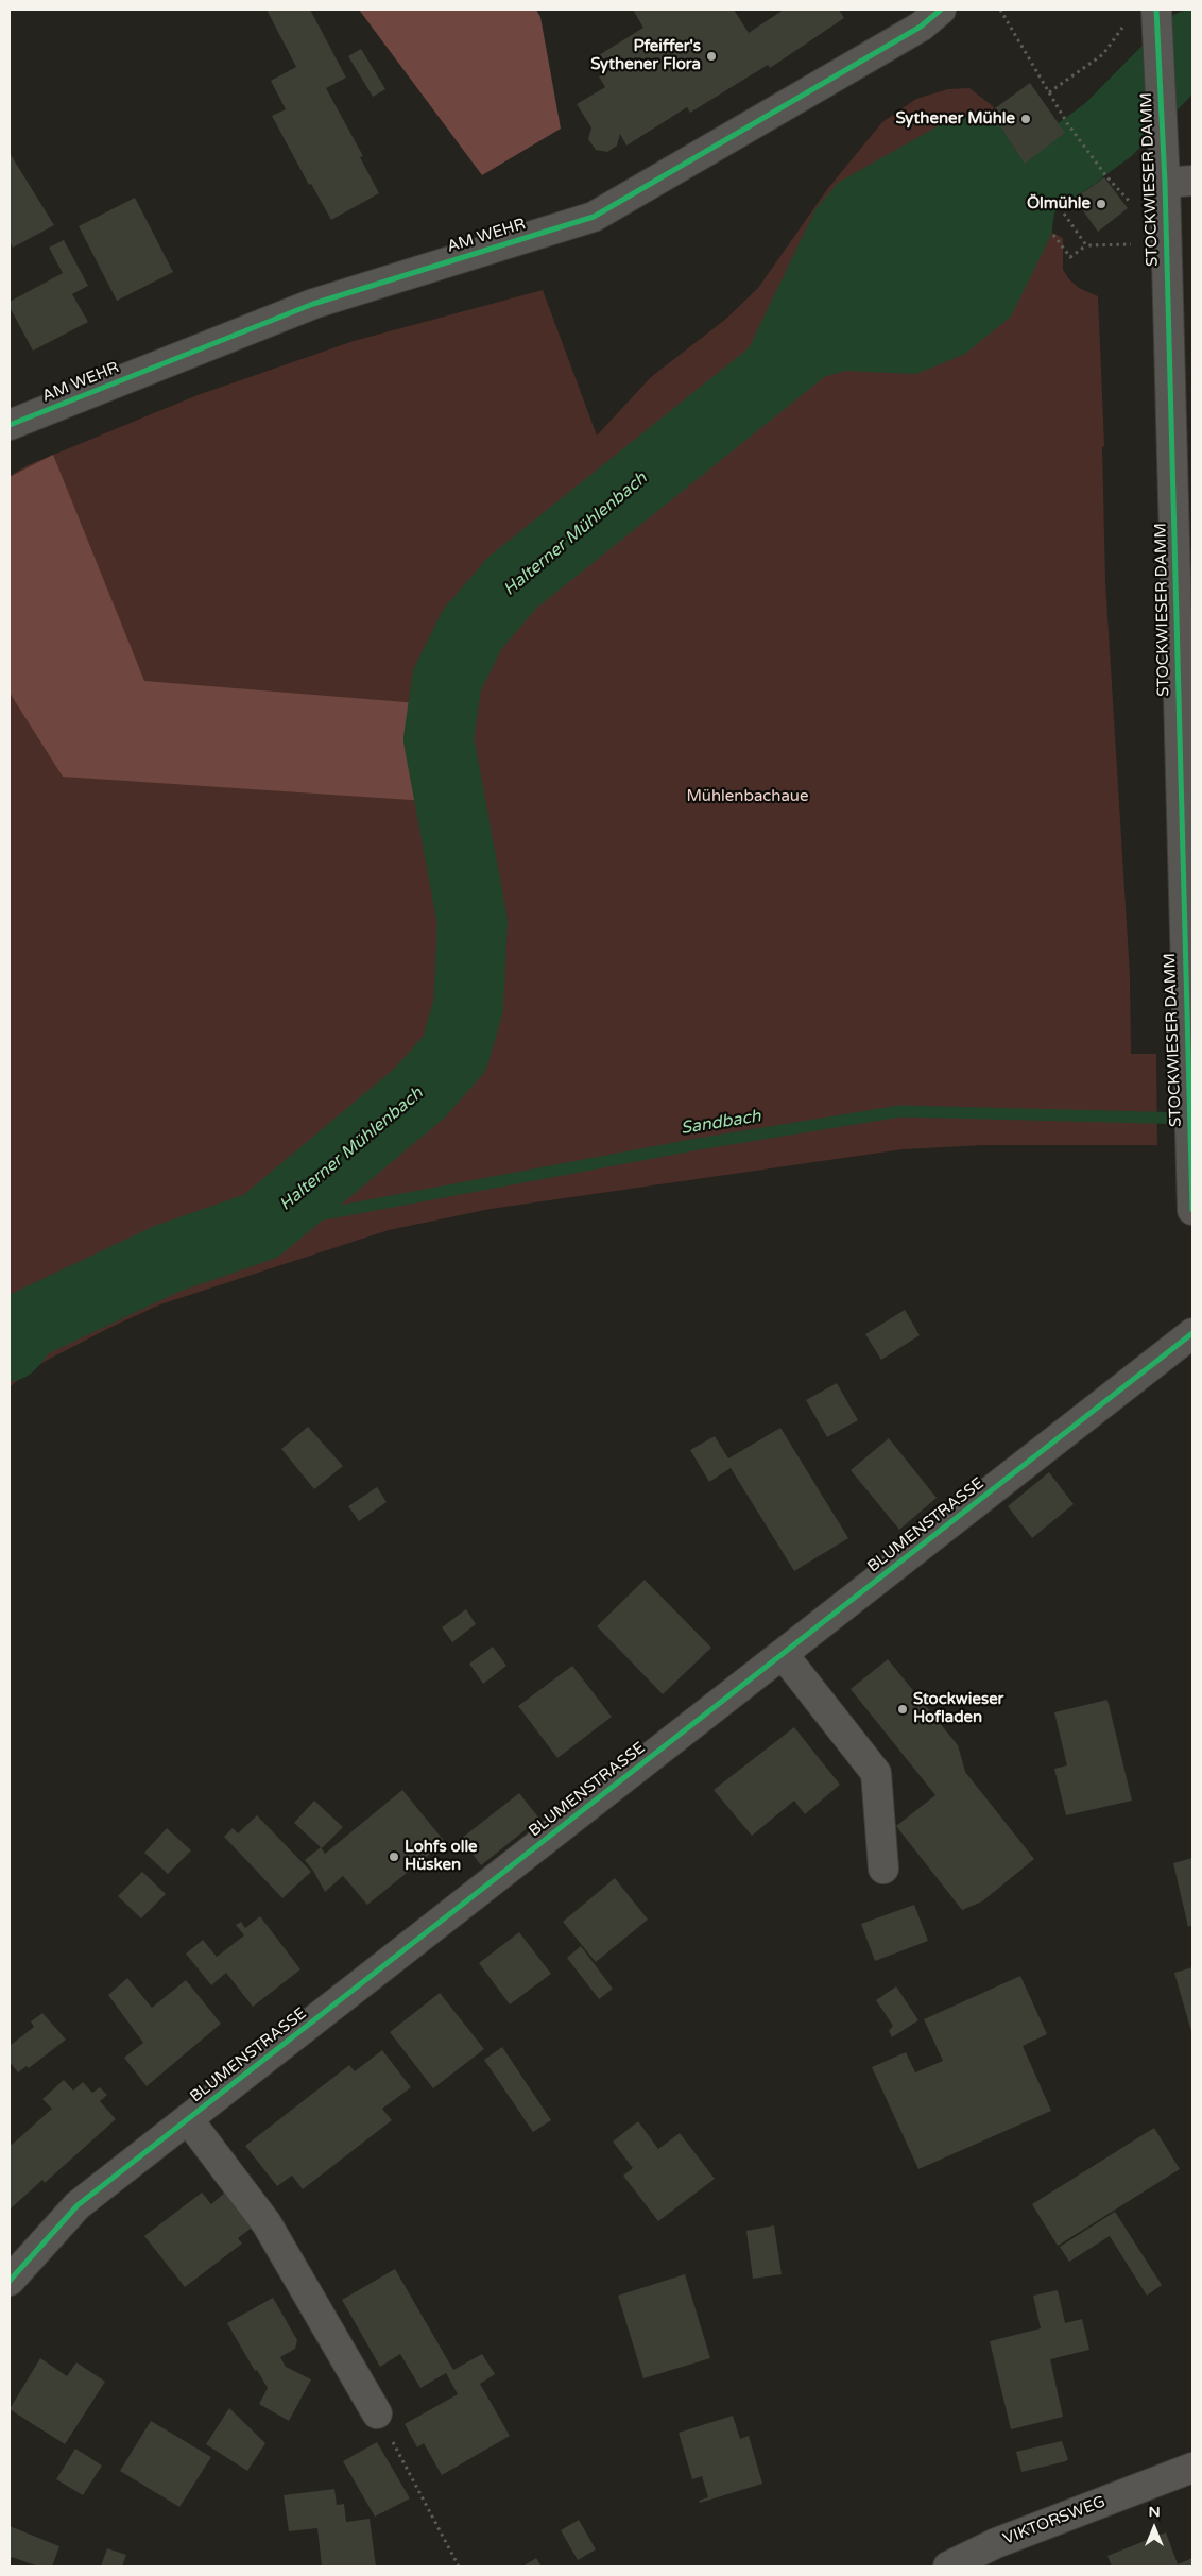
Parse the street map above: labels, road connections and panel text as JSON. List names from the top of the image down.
{
  "streets": {
    "street": [
      "STOCKWIESER DAMM",
      "AM WEHR",
      "BLUMENSTRASSE",
      "VIKTORSWEG"
    ]
  },
  "water": ["Halterner Mühlenbach", "Sandbach"],
  "parks": ["Mühlenbachaue"],
  "places": [
    "Pfeiffer's Sythener Flora",
    "Sythener Mühle",
    "Ölmühle",
    "Stockwieser Hofladen",
    "Lohfs olle Hüsken"
  ],
  "north": "top"
}
